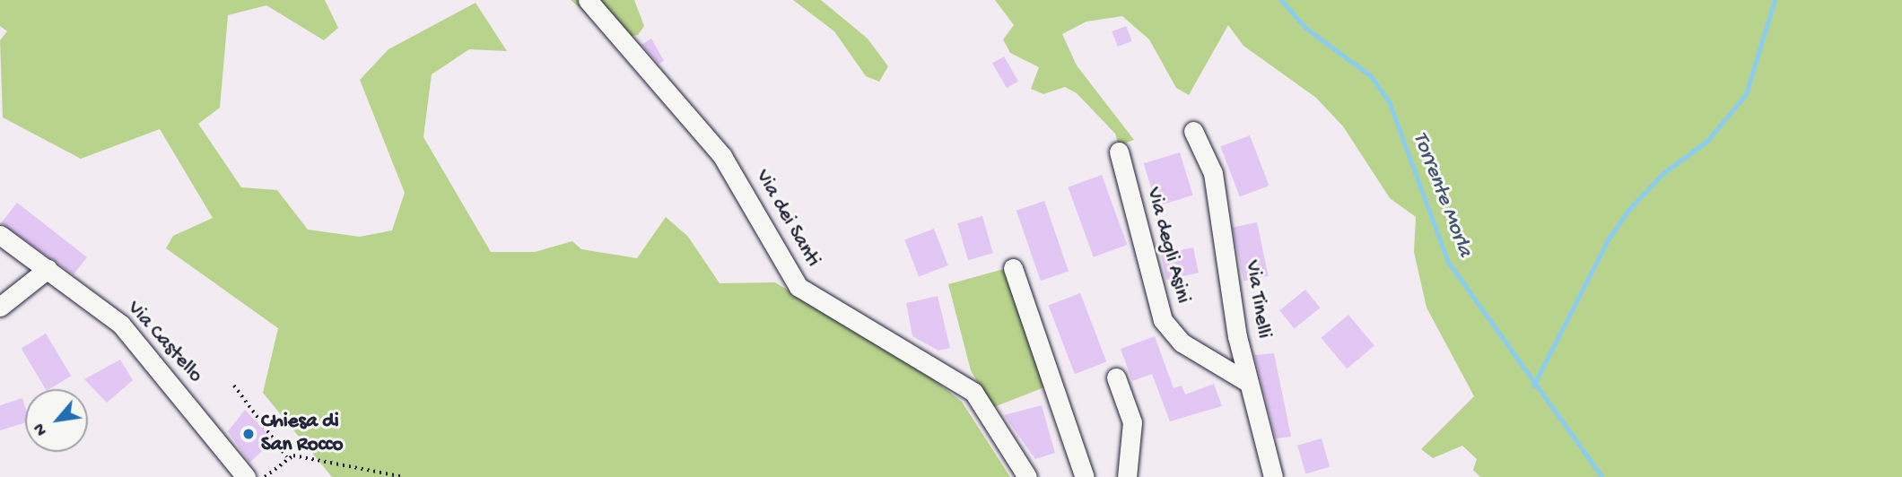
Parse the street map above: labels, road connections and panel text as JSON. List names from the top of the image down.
{
  "streets": {
    "street": [
      "Via dei Santi",
      "Via degli Asini",
      "Via Tinelli",
      "Via Castello"
    ]
  },
  "crossings": [
    ["Via degli Asini", "Via Tinelli"]
  ],
  "water": ["Torrente Morla"],
  "places": ["Chiesa di San Rocco"],
  "north": "bottom left"
}
